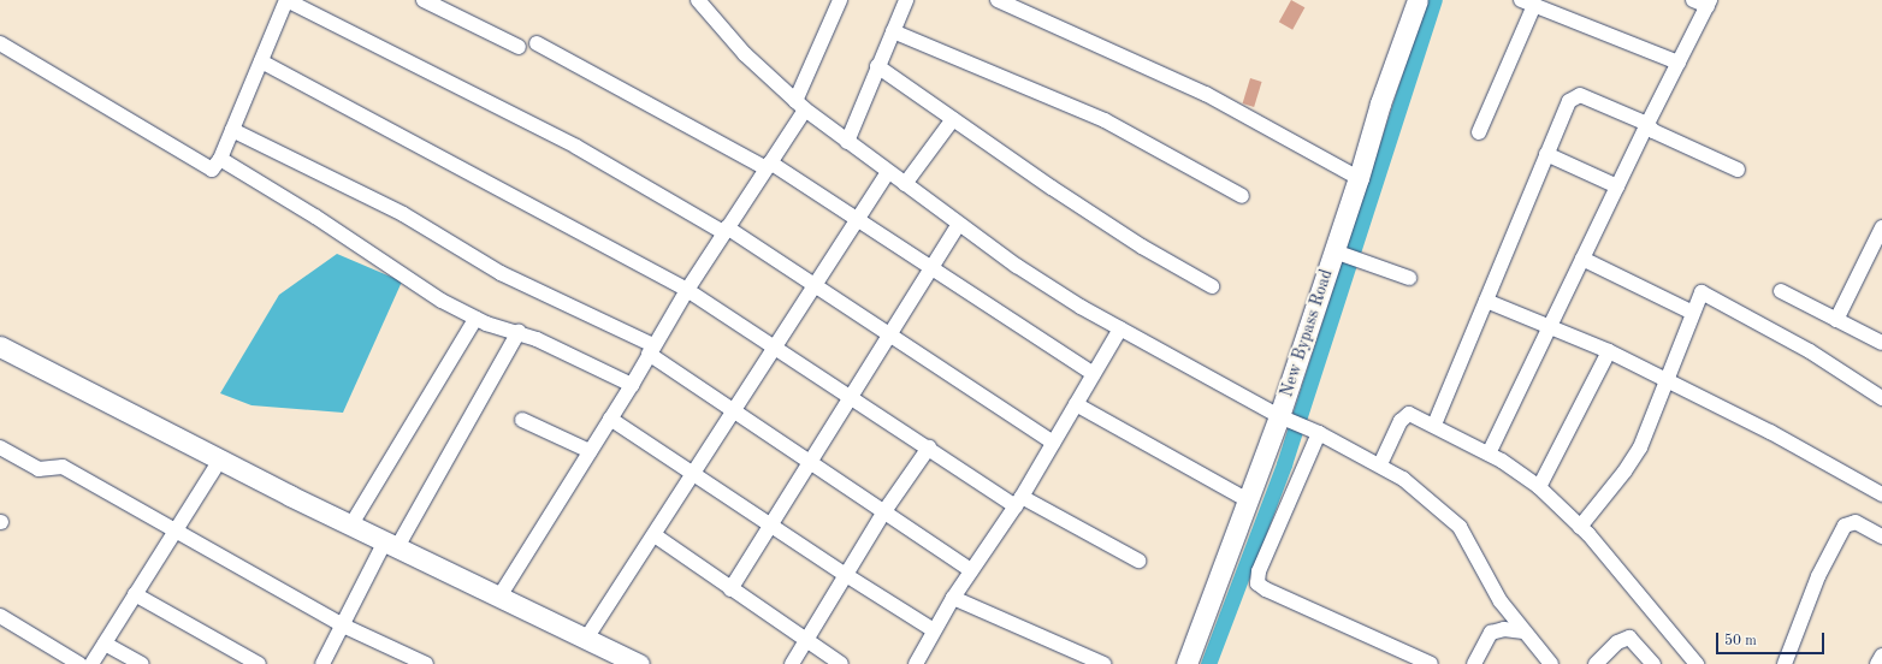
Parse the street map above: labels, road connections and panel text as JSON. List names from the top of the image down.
{
  "streets": {
    "main road": ["New Bypass Road"]
  },
  "scale_bar": "50 m"
}
